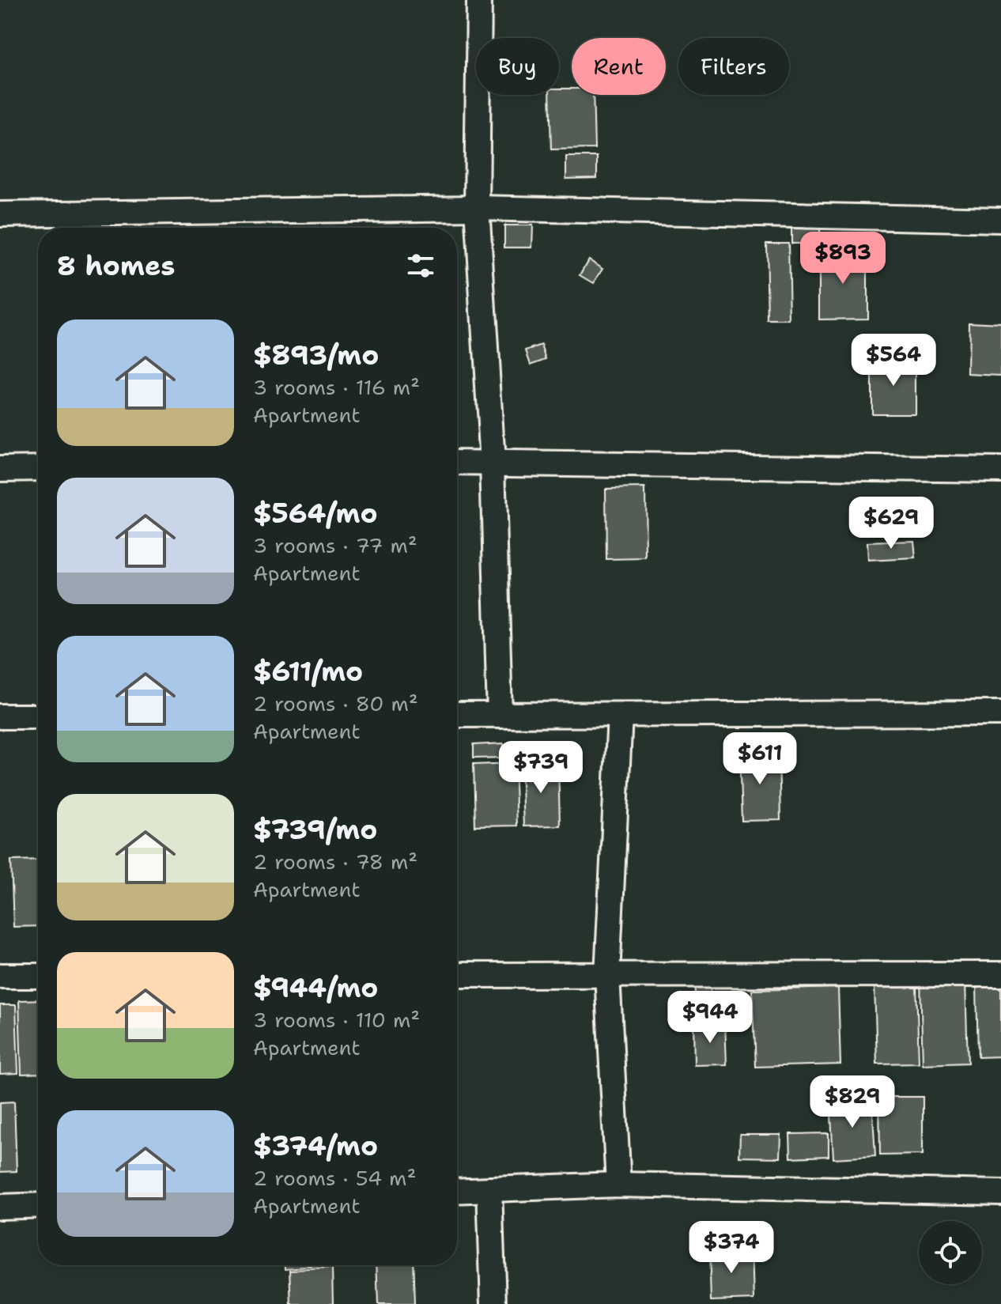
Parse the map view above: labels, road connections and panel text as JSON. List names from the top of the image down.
{
  "page": {
    "chip": ["Buy", "Rent", "Filters"],
    "heading": "8 homes",
    "price": [
      "$893",
      "$564",
      "$629",
      "$611",
      "$739",
      "$944",
      "$829",
      "$374"
    ],
    "list": [
      {
        "name": "$893/mo",
        "note": "3 rooms · 116 m² · Apartment"
      },
      {
        "name": "$564/mo",
        "note": "3 rooms · 77 m² · Apartment"
      },
      {
        "name": "$611/mo",
        "note": "2 rooms · 80 m² · Apartment"
      },
      {
        "name": "$739/mo",
        "note": "2 rooms · 78 m² · Apartment"
      },
      {
        "name": "$944/mo",
        "note": "3 rooms · 110 m² · Apartment"
      },
      {
        "name": "$374/mo",
        "note": "2 rooms · 54 m² · Apartment"
      }
    ]
  }
}
